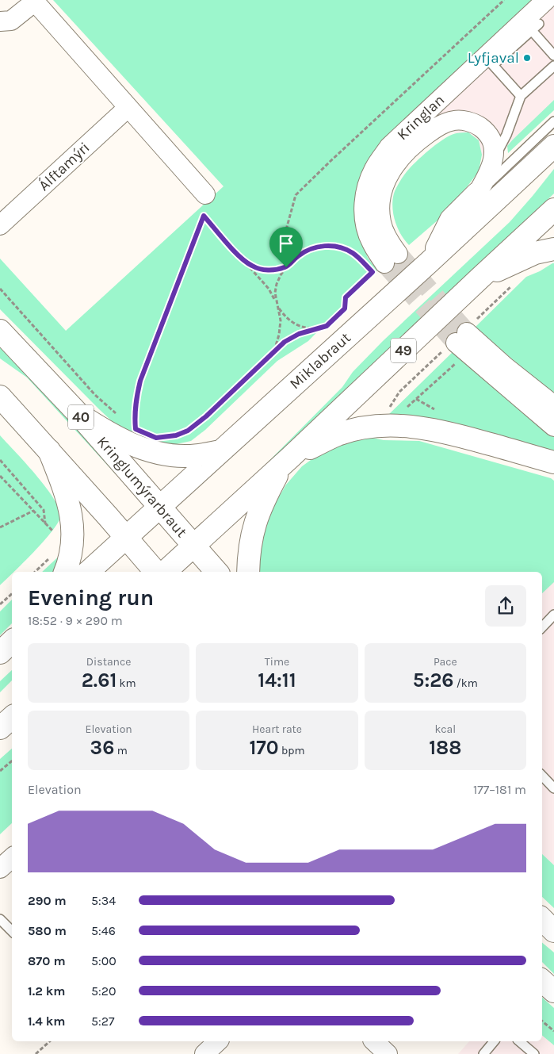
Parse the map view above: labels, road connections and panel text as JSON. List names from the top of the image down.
{
  "streets": {
    "main road": [
      "49",
      "Miklabraut",
      "40",
      "Kringlumýrarbraut"
    ],
    "street": ["Kringlan", "Álftamýri"]
  },
  "crossings": [
    ["49", "Kringlumýrarbraut"],
    ["Miklabraut", "Kringlumýrarbraut"]
  ],
  "places": ["Lyfjaval"],
  "page": {
    "heading": ["Evening run", "18:52 · 9 × 290 m"],
    "stats": [
      ["Distance", "2.61 km"],
      ["Time", "14:11"],
      ["Pace", "5:26 /km"],
      ["Elevation", "36 m"],
      ["Heart rate", "170 bpm"],
      ["kcal", "188"]
    ],
    "chart": ["Elevation", "177–181 m"],
    "list": [
      {
        "name": "290 m",
        "note": "5:34"
      },
      {
        "name": "580 m",
        "note": "5:46"
      },
      {
        "name": "870 m",
        "note": "5:00"
      },
      {
        "name": "1.2 km",
        "note": "5:20"
      },
      {
        "name": "1.4 km",
        "note": "5:27"
      }
    ]
  }
}
